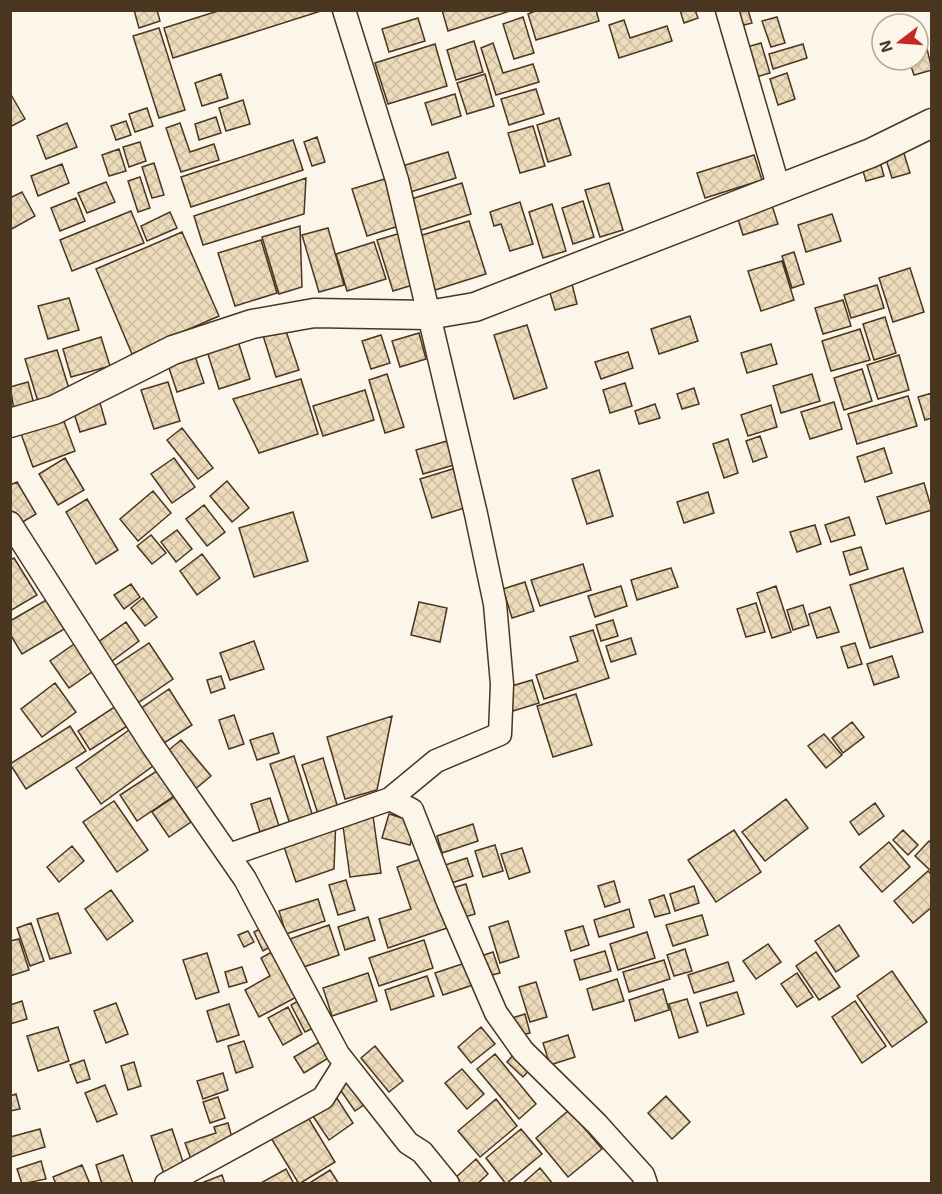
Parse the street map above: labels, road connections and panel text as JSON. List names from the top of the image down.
{
  "north": "left"
}
